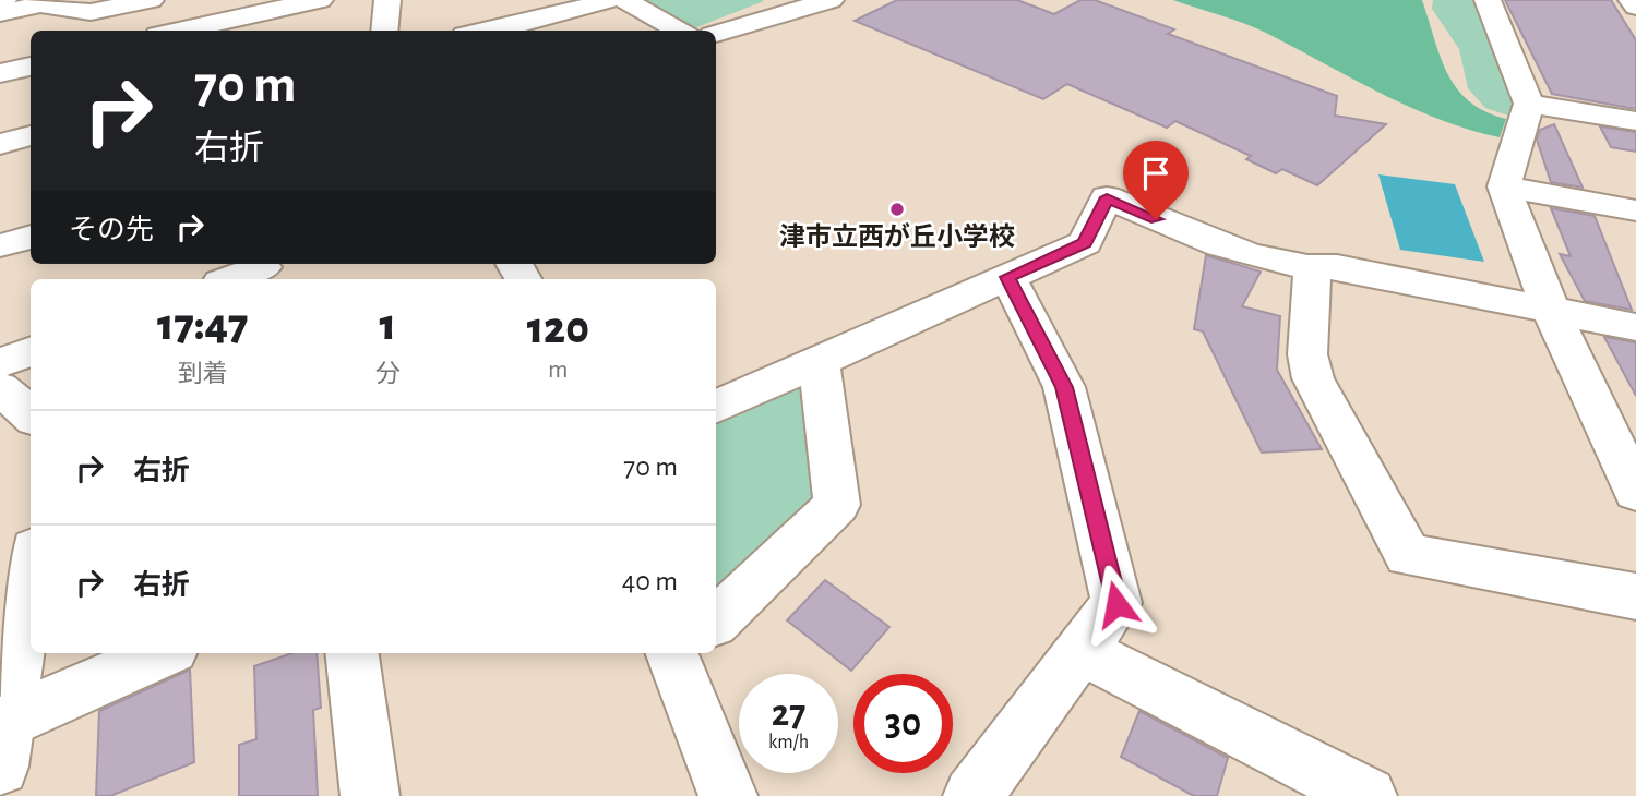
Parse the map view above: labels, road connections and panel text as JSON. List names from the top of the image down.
{
  "places": ["津市立西が丘小学校"],
  "page": {
    "turn": ["70 m", "右折"],
    "then": "その先",
    "eta": [
      "17:47",
      "到着",
      "1",
      "分",
      "120",
      "m"
    ],
    "list": [
      {
        "name": "右折",
        "value": "70 m"
      },
      {
        "name": "右折",
        "value": "40 m"
      }
    ],
    "speed": "27 km/h",
    "limit": "30"
  }
}
